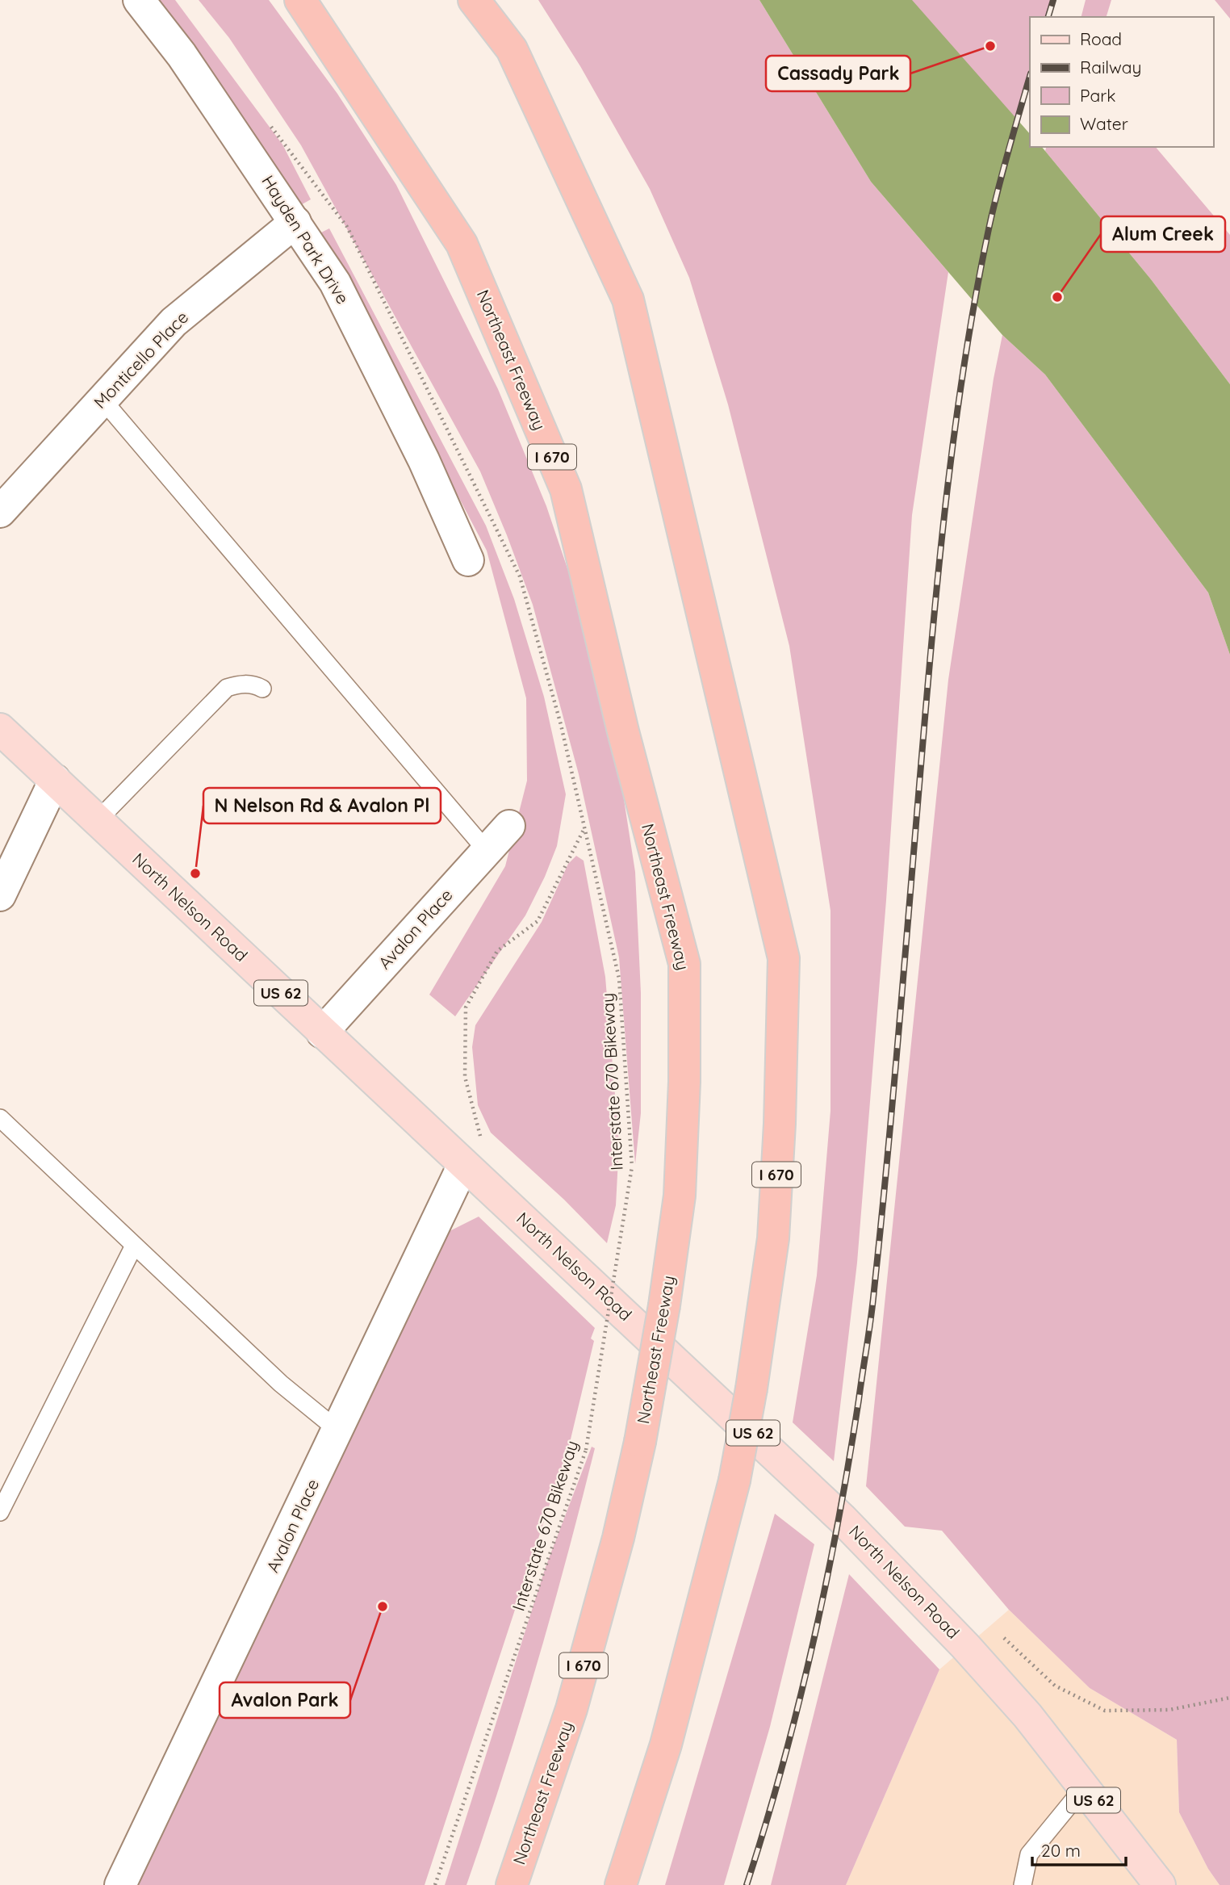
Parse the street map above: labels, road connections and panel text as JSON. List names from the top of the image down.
{
  "streets": {
    "highway": ["Northeast Freeway", "I 670"],
    "main road": ["North Nelson Road", "US 62"],
    "street": ["Hayden Park Drive", "Monticello Place", "Avalon Place"],
    "path": ["Interstate 670 Bikeway"]
  },
  "crossings": [
    ["Hayden Park Drive", "Monticello Place"],
    ["North Nelson Road", "Avalon Place"]
  ],
  "places": [
    "Cassady Park",
    "Alum Creek",
    "N Nelson Rd & Avalon Pl",
    "Avalon Park"
  ],
  "legend": [
    "Road",
    "Railway",
    "Park",
    "Water"
  ],
  "scale_bar": "20 m"
}
